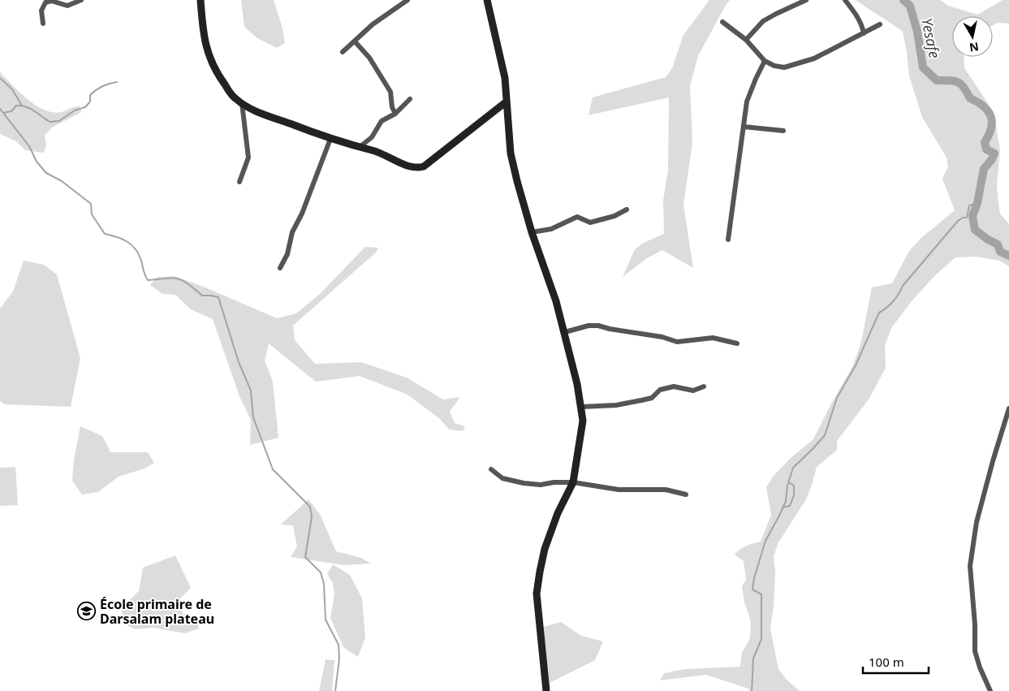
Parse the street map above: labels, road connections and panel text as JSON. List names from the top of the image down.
{
  "water": ["Yesafe"],
  "places": {
    "school or university": ["École primaire de Darsalam plateau"]
  },
  "scale_bar": "100 m",
  "north": "bottom"
}
